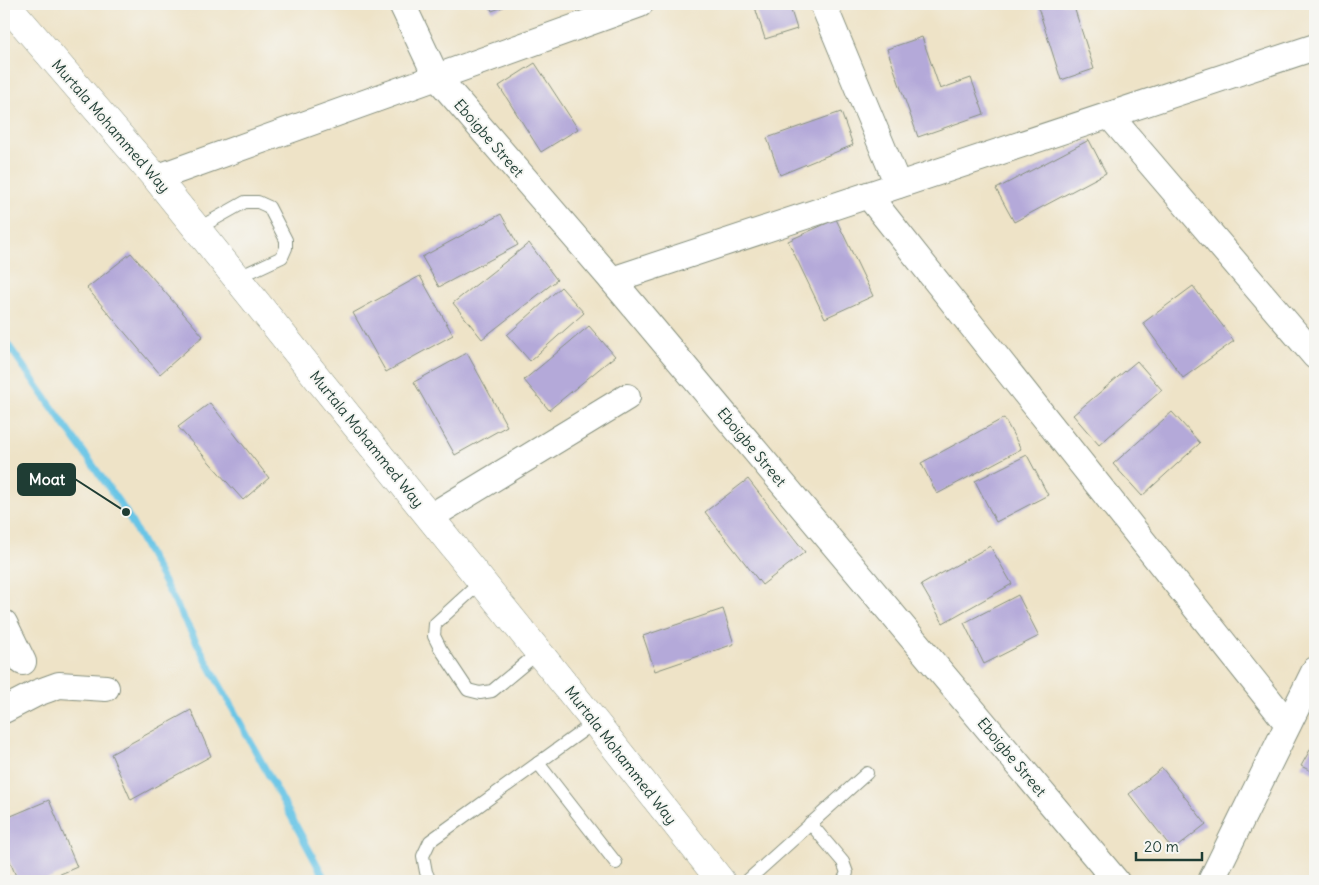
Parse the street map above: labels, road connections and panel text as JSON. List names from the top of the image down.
{
  "streets": {
    "street": ["Murtala Mohammed Way", "Eboigbe Street"]
  },
  "places": ["Moat"],
  "scale_bar": "20 m"
}
